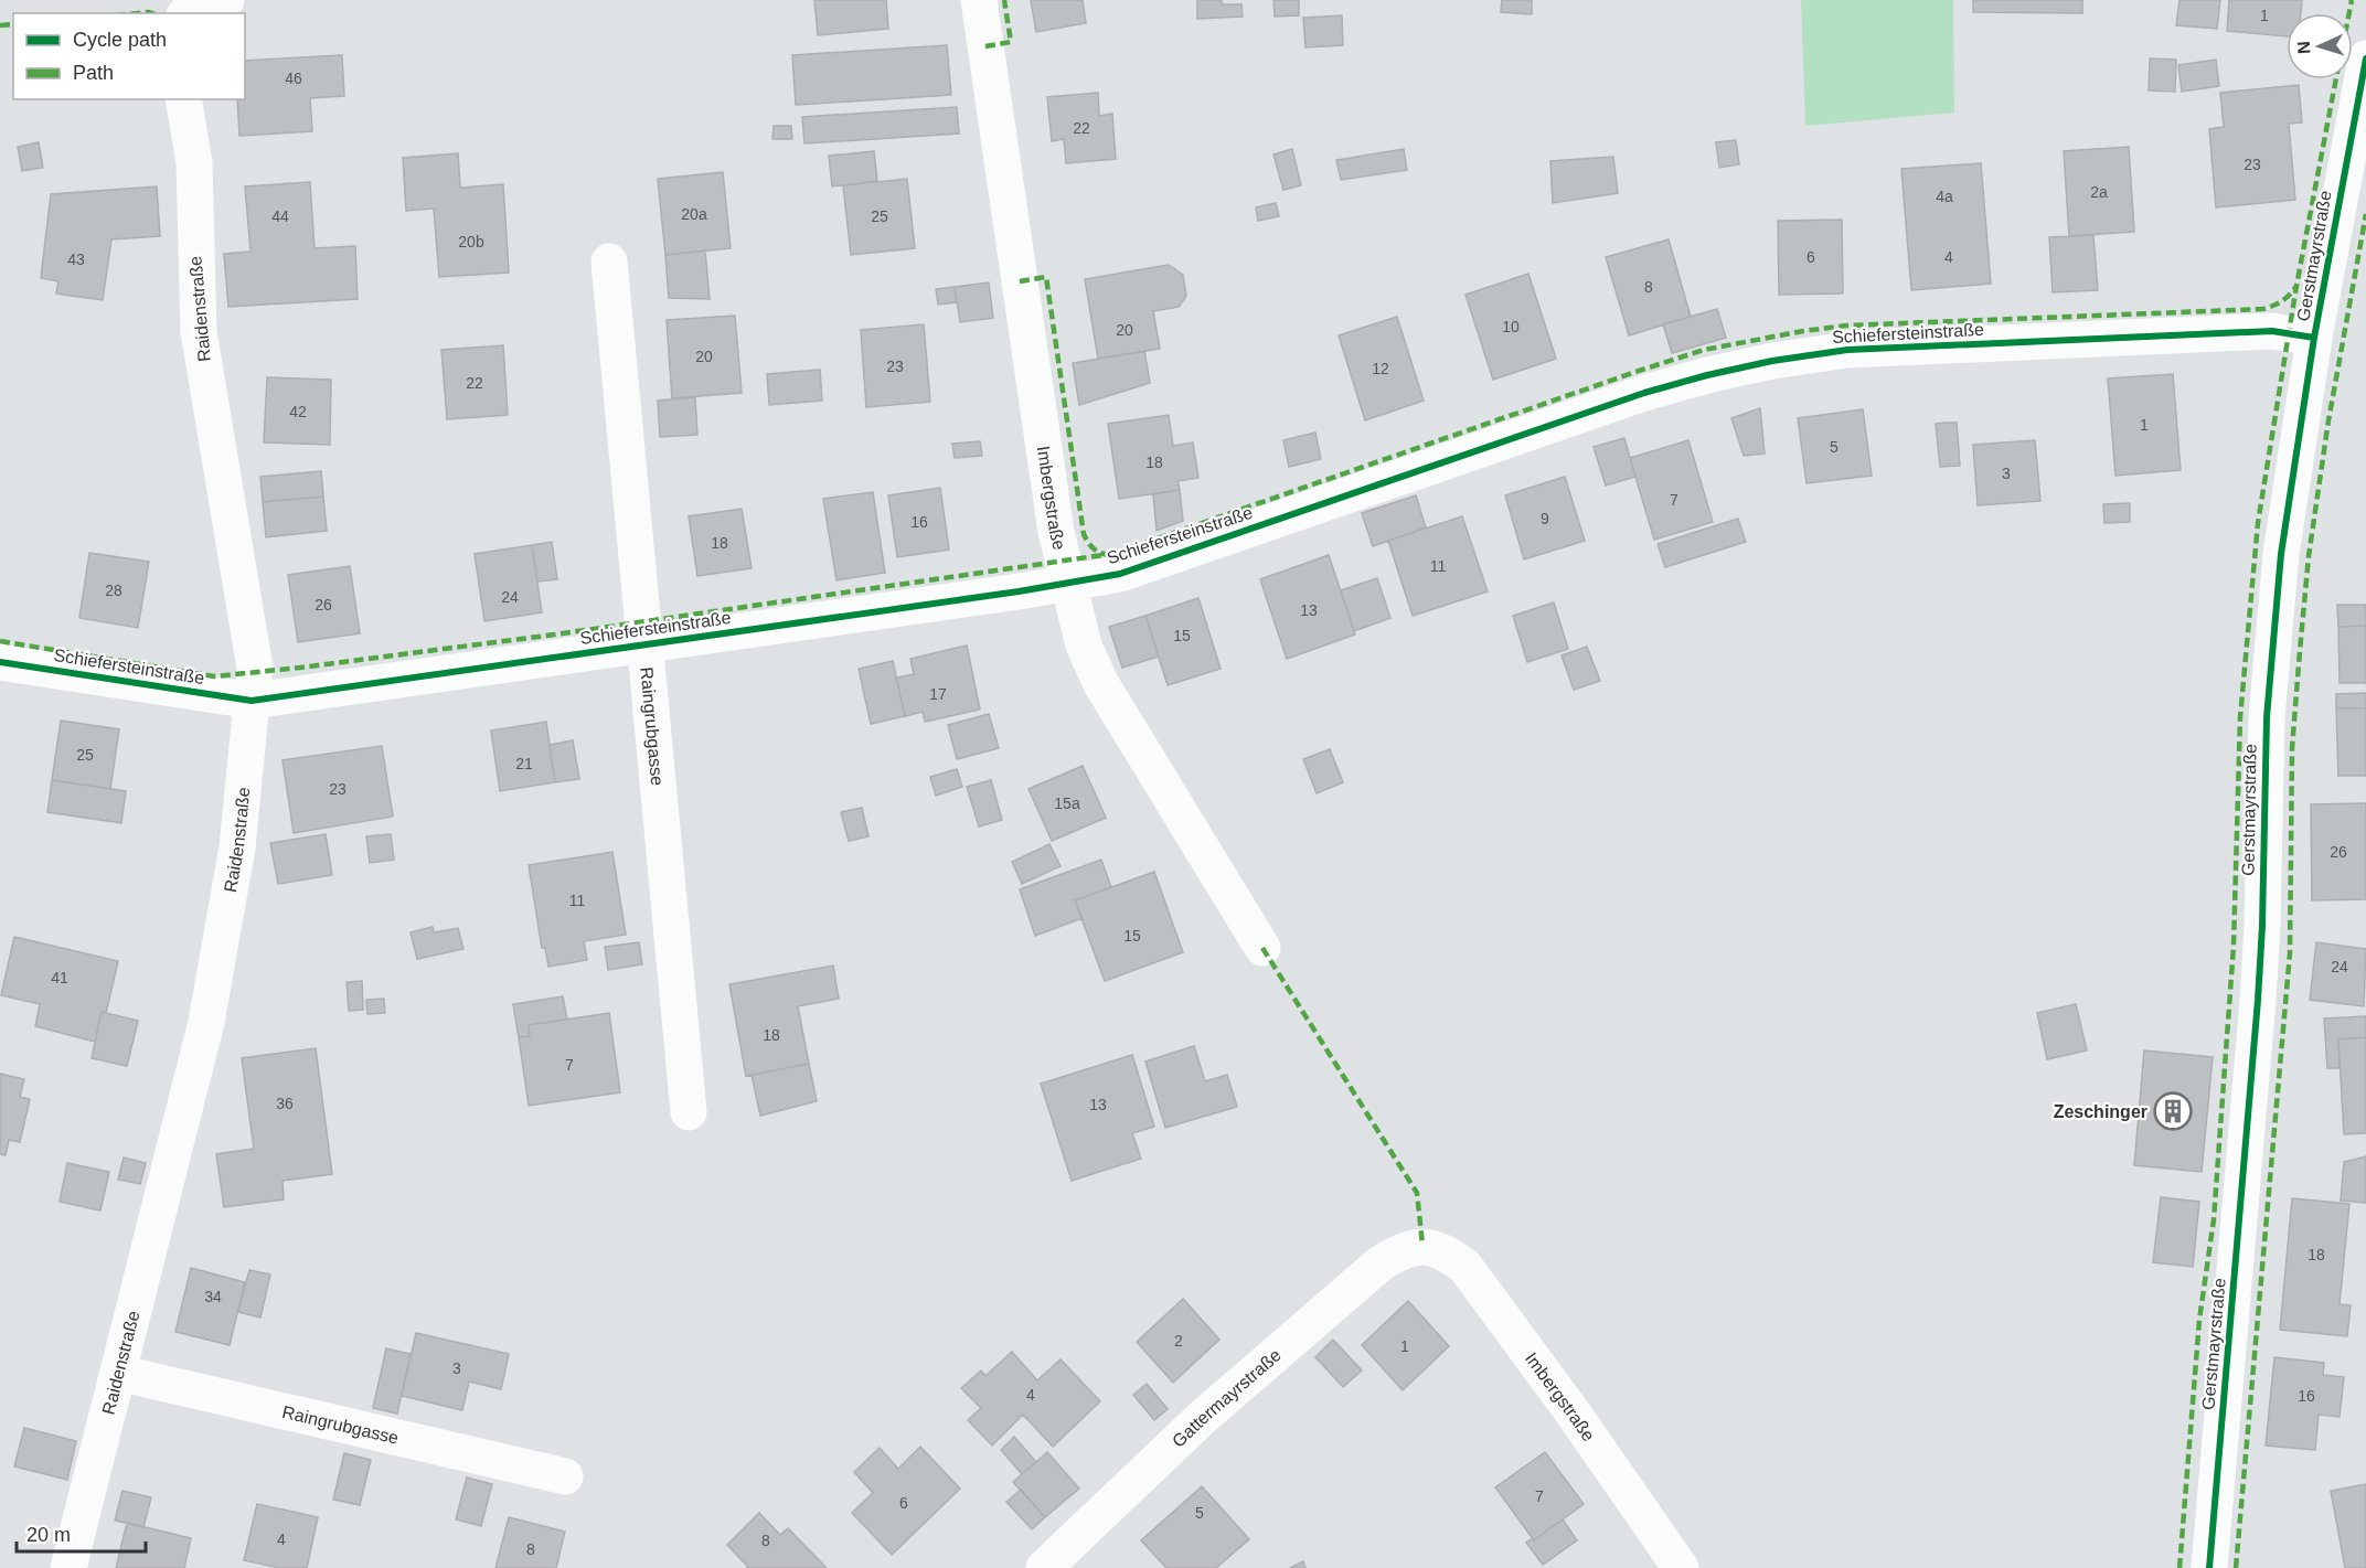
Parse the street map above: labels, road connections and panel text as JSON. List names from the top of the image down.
{
  "streets": {
    "street": [
      "Gerstmayrstraße",
      "Raidenstraße",
      "Schiefersteinstraße",
      "Imbergstraße",
      "Raingrubgasse",
      "Gattermayrstraße"
    ]
  },
  "crossings": [
    ["Gerstmayrstraße", "Schiefersteinstraße"],
    ["Raidenstraße", "Schiefersteinstraße"],
    ["Raidenstraße", "Raingrubgasse"],
    ["Schiefersteinstraße", "Imbergstraße"],
    ["Schiefersteinstraße", "Raingrubgasse"],
    ["Imbergstraße", "Gattermayrstraße"]
  ],
  "places": {
    "building": ["Zeschinger"]
  },
  "house_numbers": [
    "1",
    "46",
    "22",
    "23",
    "2a",
    "4a",
    "20a",
    "44",
    "25",
    "20b",
    "6",
    "4",
    "43",
    "8",
    "10",
    "20",
    "20",
    "23",
    "12",
    "22",
    "42",
    "1",
    "5",
    "18",
    "3",
    "7",
    "9",
    "16",
    "18",
    "11",
    "28",
    "24",
    "26",
    "13",
    "15",
    "17",
    "25",
    "21",
    "23",
    "15a",
    "26",
    "11",
    "15",
    "24",
    "41",
    "18",
    "7",
    "36",
    "13",
    "18",
    "34",
    "2",
    "1",
    "3",
    "4",
    "16",
    "7",
    "6",
    "5",
    "4",
    "8",
    "8"
  ],
  "legend": ["Cycle path", "Path"],
  "scale_bar": "20 m",
  "north": "left"
}
